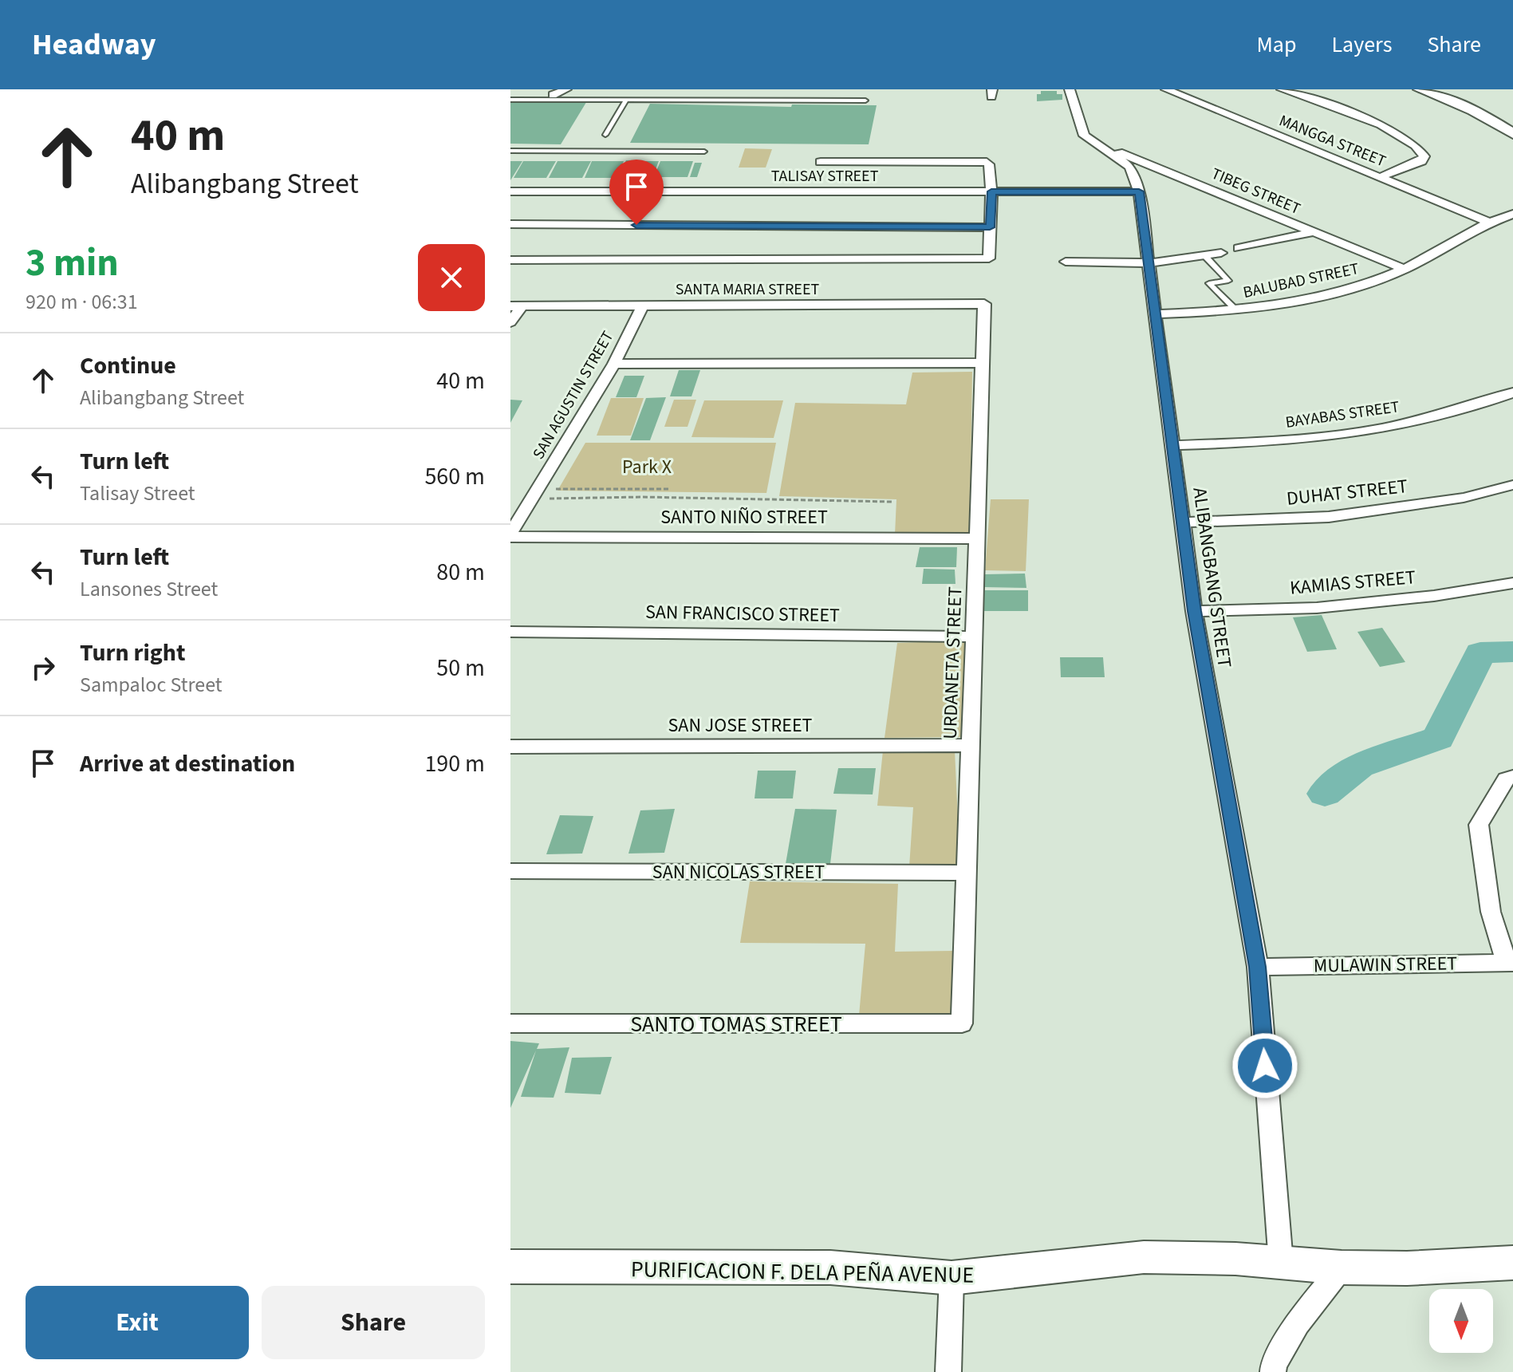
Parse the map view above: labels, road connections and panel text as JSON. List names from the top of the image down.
{
  "streets": {
    "street": [
      "MANGGA STREET",
      "TALISAY STREET",
      "TIBEG STREET",
      "BALUBAD STREET",
      "SANTA MARIA STREET",
      "SAN AGUSTIN STREET",
      "BAYABAS STREET",
      "DUHAT STREET",
      "SANTO NIÑO STREET",
      "ALIBANGBANG STREET",
      "KAMIAS STREET",
      "SAN FRANCISCO STREET",
      "URDANETA STREET",
      "SAN JOSE STREET",
      "SAN NICOLAS STREET",
      "MULAWIN STREET",
      "SANTO TOMAS STREET",
      "PURIFICACION F. DELA PEÑA AVENUE"
    ]
  },
  "crossings": [
    ["MANGGA STREET", "BALUBAD STREET"],
    ["TALISAY STREET", "ALIBANGBANG STREET"],
    ["TIBEG STREET", "BALUBAD STREET"],
    ["TIBEG STREET", "ALIBANGBANG STREET"],
    ["BALUBAD STREET", "ALIBANGBANG STREET"],
    ["SANTA MARIA STREET", "SAN AGUSTIN STREET"],
    ["SANTA MARIA STREET", "URDANETA STREET"],
    ["SAN AGUSTIN STREET", "SANTO NIÑO STREET"],
    ["BAYABAS STREET", "ALIBANGBANG STREET"],
    ["DUHAT STREET", "ALIBANGBANG STREET"],
    ["SANTO NIÑO STREET", "URDANETA STREET"],
    ["ALIBANGBANG STREET", "KAMIAS STREET"],
    ["ALIBANGBANG STREET", "MULAWIN STREET"],
    ["ALIBANGBANG STREET", "PURIFICACION F. DELA PEÑA AVENUE"],
    ["SAN FRANCISCO STREET", "URDANETA STREET"],
    ["URDANETA STREET", "SAN JOSE STREET"],
    ["URDANETA STREET", "SAN NICOLAS STREET"],
    ["URDANETA STREET", "SANTO TOMAS STREET"]
  ],
  "parks": ["Park X"],
  "north": "bottom",
  "page": {
    "header": "Headway",
    "nav": ["Map", "Layers", "Share"],
    "turn": ["40 m", "Alibangbang Street"],
    "heading": ["3 min", "920 m · 06:31"],
    "list": [
      {
        "name": "Continue",
        "note": "Alibangbang Street",
        "value": "40 m"
      },
      {
        "name": "Turn left",
        "note": "Talisay Street",
        "value": "560 m"
      },
      {
        "name": "Turn left",
        "note": "Lansones Street",
        "value": "80 m"
      },
      {
        "name": "Turn right",
        "note": "Sampaloc Street",
        "value": "50 m"
      },
      {
        "name": "Arrive at destination",
        "value": "190 m"
      }
    ],
    "buttons": ["Exit", "Share"]
  }
}
